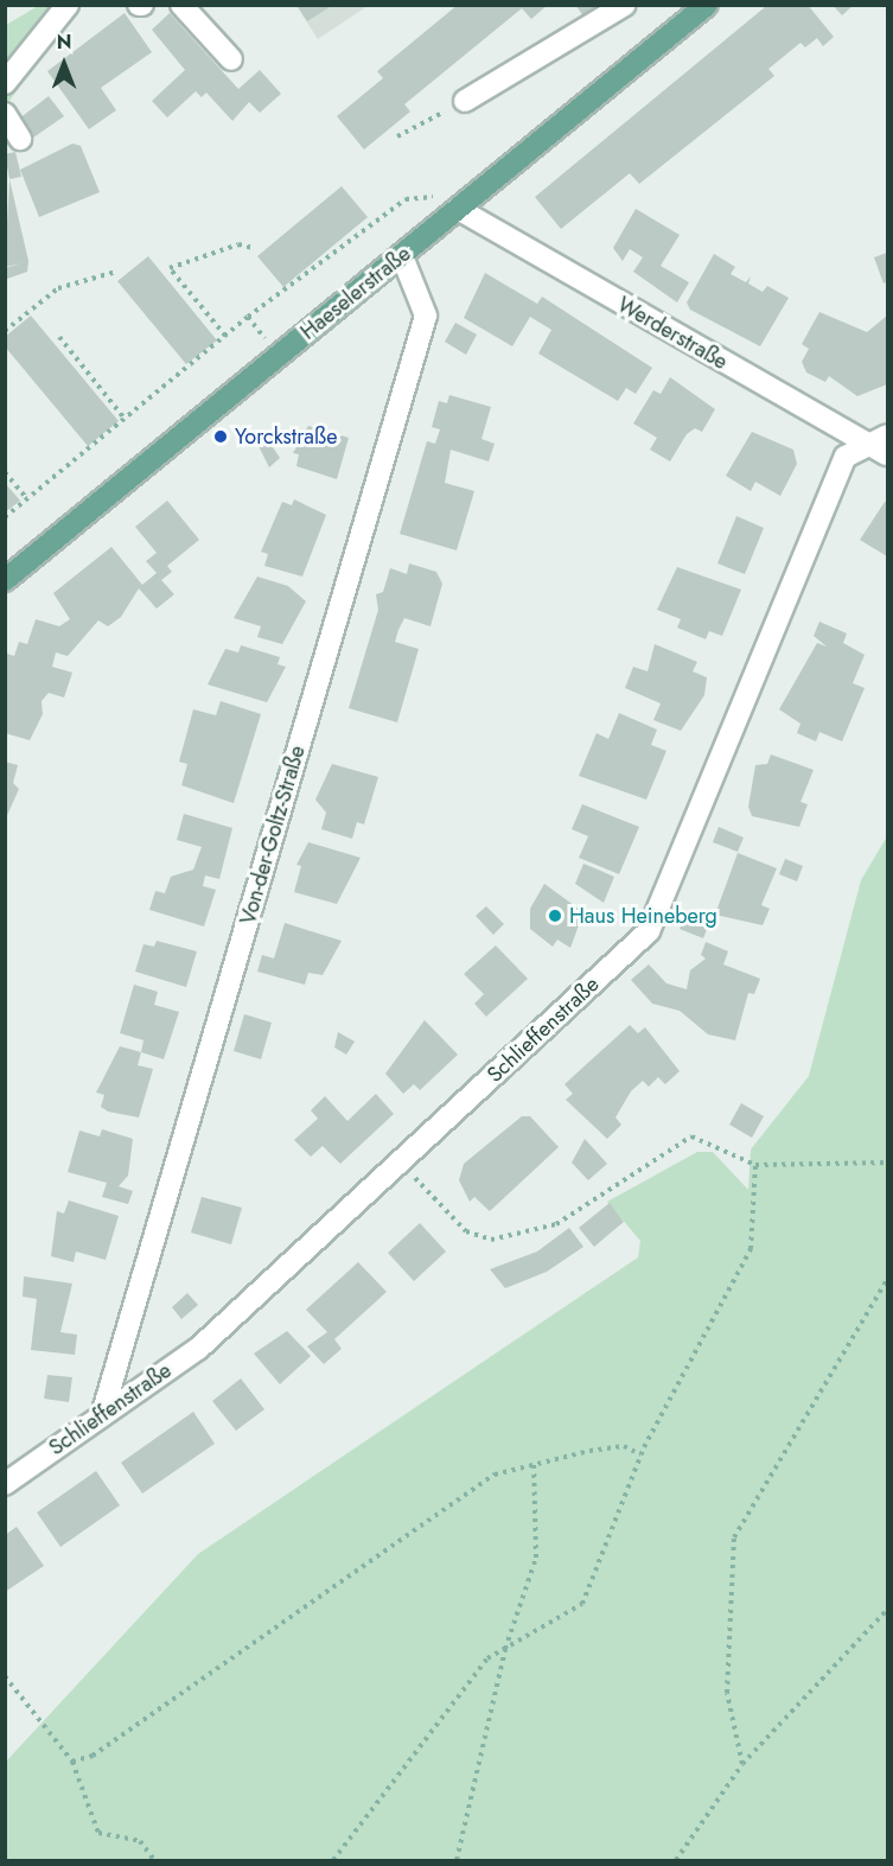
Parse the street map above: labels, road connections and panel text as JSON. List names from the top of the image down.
{
  "streets": {
    "main road": ["Haeselerstraße"],
    "street": ["Werderstraße", "Von-der-Goltz-Straße", "Schlieffenstraße"]
  },
  "crossings": [
    ["Haeselerstraße", "Werderstraße"],
    ["Haeselerstraße", "Von-der-Goltz-Straße"],
    ["Werderstraße", "Schlieffenstraße"],
    ["Von-der-Goltz-Straße", "Schlieffenstraße"]
  ],
  "places": ["Yorckstraße", "Haus Heineberg"],
  "north": "top"
}
